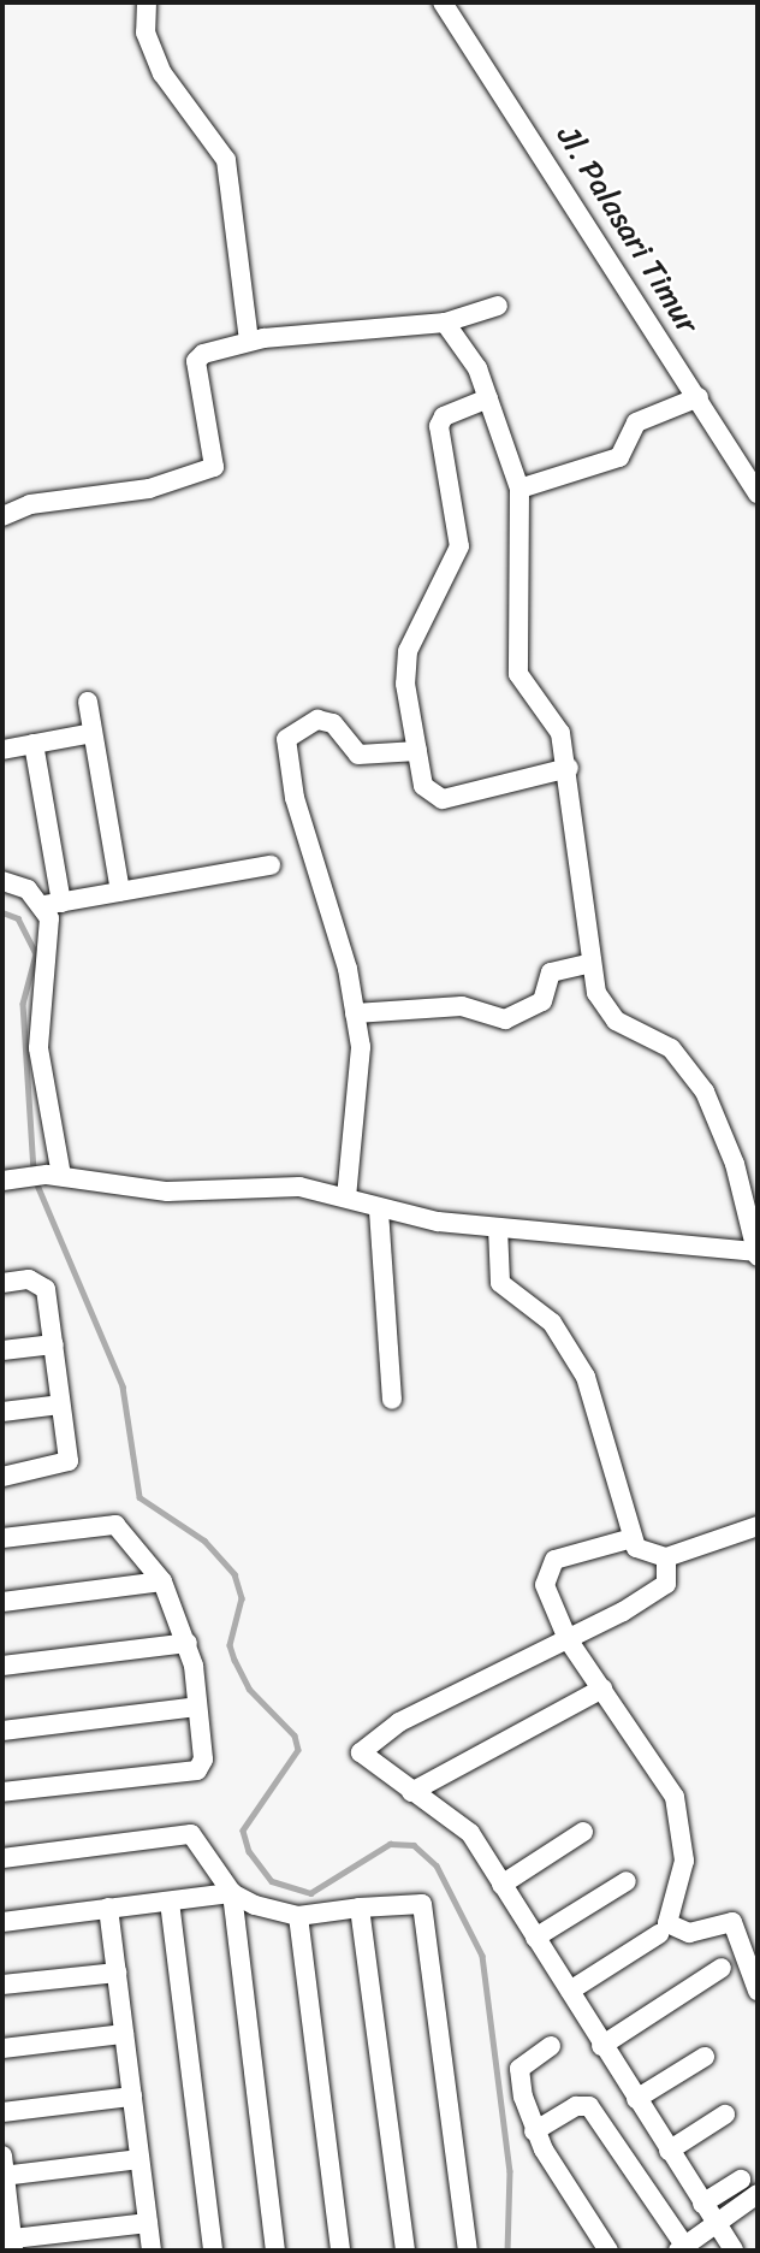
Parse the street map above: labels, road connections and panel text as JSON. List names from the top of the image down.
{
  "streets": {
    "street": ["Jl. Palasari Timur"]
  }
}
